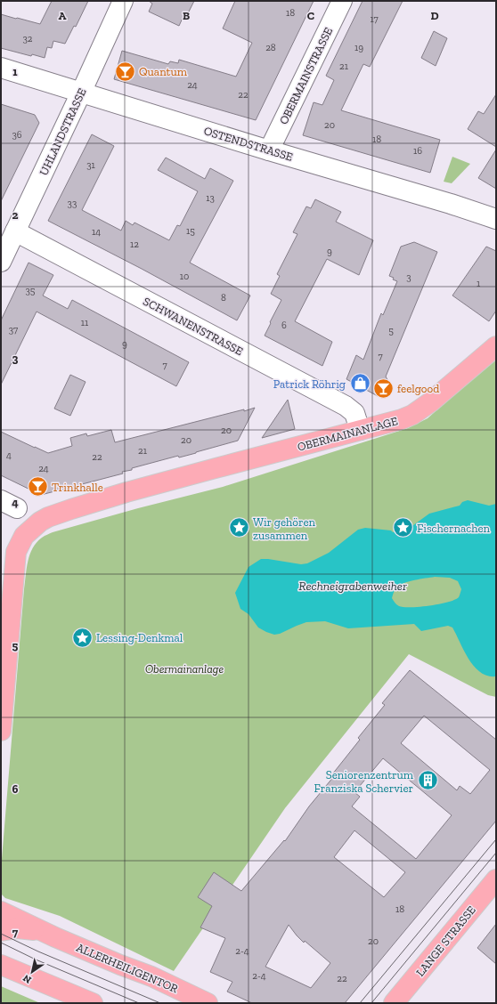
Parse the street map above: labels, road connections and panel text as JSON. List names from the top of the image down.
{
  "streets": {
    "main road": ["OBERMAINANLAGE", "LANGE STRASSE", "ALLERHEILIGENTOR"],
    "street": [
      "OBERMAINSTRASSE",
      "UHLANDSTRASSE",
      "OSTENDSTRASSE",
      "SCHWANENSTRASSE"
    ]
  },
  "crossings": [
    ["OBERMAINSTRASSE", "OSTENDSTRASSE"],
    ["UHLANDSTRASSE", "OSTENDSTRASSE"],
    ["UHLANDSTRASSE", "SCHWANENSTRASSE"],
    ["SCHWANENSTRASSE", "OBERMAINANLAGE"]
  ],
  "water": ["Rechneigrabenweiher"],
  "parks": ["Obermainanlage"],
  "places": {
    "bar": ["Quantum", "feelgood", "Trinkhalle"],
    "shop": ["Patrick Röhrig"],
    "place": ["Wir gehören zusammen", "Fischernachen", "Lessing-Denkmal"],
    "building": ["Seniorenzentrum Franziska Schervier"]
  },
  "house_numbers": [
    "18",
    "17",
    "32",
    "28",
    "19",
    "21",
    "24",
    "22",
    "20",
    "36",
    "18",
    "16",
    "31",
    "13",
    "33",
    "15",
    "14",
    "12",
    "9",
    "10",
    "3",
    "1",
    "35",
    "8",
    "11",
    "6",
    "37",
    "5",
    "9",
    "7",
    "7",
    "20",
    "20",
    "21",
    "4",
    "22",
    "24",
    "18",
    "20",
    "2-4",
    "2-4",
    "22"
  ],
  "north": "bottom left",
  "grid": {
    "columns": [
      "A",
      "B",
      "C",
      "D"
    ],
    "rows": [
      "1",
      "2",
      "3",
      "4",
      "5",
      "6",
      "7"
    ]
  }
}
